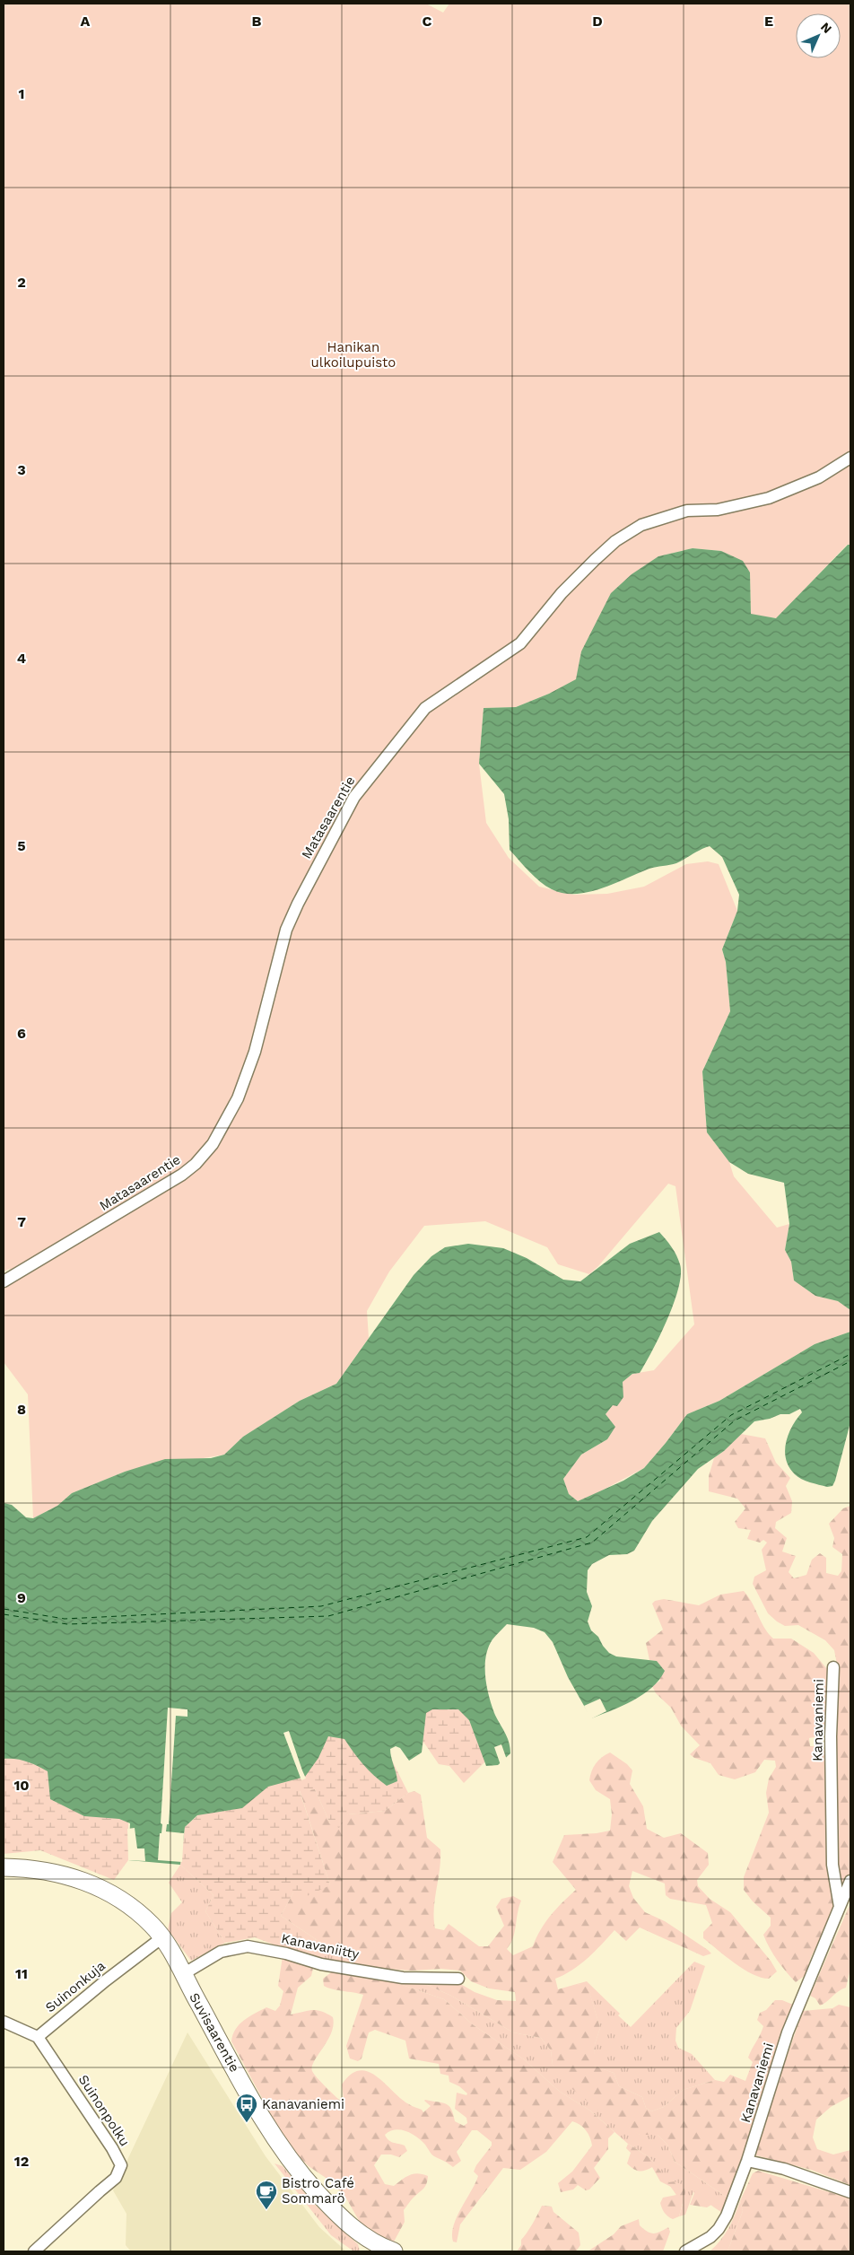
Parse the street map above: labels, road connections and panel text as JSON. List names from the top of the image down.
{
  "streets": {
    "street": [
      "Matasaarentie",
      "Kanavaniemi",
      "Kanavaniitty",
      "Suinonkuja",
      "Suvisaarentie",
      "Suinonpolku"
    ]
  },
  "crossings": [
    ["Kanavaniitty", "Suvisaarentie"],
    ["Suinonkuja", "Suvisaarentie"],
    ["Suinonkuja", "Suinonpolku"]
  ],
  "parks": ["Hanikan ulkoilupuisto"],
  "places": {
    "bus stop": ["Kanavaniemi"],
    "cafe": ["Bistro Café Sommarö"]
  },
  "north": "top right",
  "grid": {
    "columns": [
      "A",
      "B",
      "C",
      "D",
      "E"
    ],
    "rows": [
      "1",
      "2",
      "3",
      "4",
      "5",
      "6",
      "7",
      "8",
      "9",
      "10",
      "11",
      "12"
    ]
  }
}
